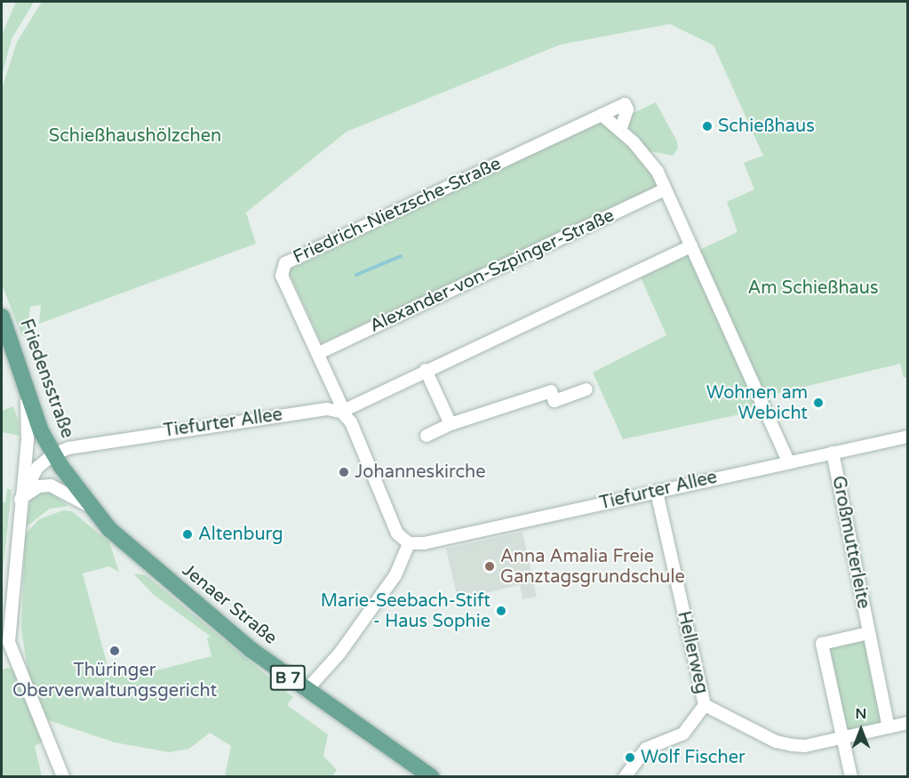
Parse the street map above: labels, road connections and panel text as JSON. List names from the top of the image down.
{
  "streets": {
    "main road": ["Friedensstraße", "Jenaer Straße", "B 7"],
    "street": [
      "Friedrich-Nietzsche-Straße",
      "Alexander-von-Szpinger-Straße",
      "Tiefurter Allee",
      "Großmutterleite",
      "Hellerweg"
    ]
  },
  "crossings": [
    ["Friedrich-Nietzsche-Straße", "Alexander-von-Szpinger-Straße"],
    ["Friedrich-Nietzsche-Straße", "Tiefurter Allee"],
    ["Friedensstraße", "Tiefurter Allee"],
    ["Friedensstraße", "Jenaer Straße"],
    ["Tiefurter Allee", "Großmutterleite"],
    ["Tiefurter Allee", "Jenaer Straße"],
    ["Tiefurter Allee", "Hellerweg"]
  ],
  "parks": ["Schießhaushölzchen", "Am Schießhaus"],
  "places": [
    "Schießhaus",
    "Wohnen am Webicht",
    "Johanneskirche",
    "Altenburg",
    "Anna Amalia Freie Ganztagsgrundschule",
    "Marie-Seebach-Stift - Haus Sophie",
    "Thüringer Oberverwaltungsgericht",
    "Wolf Fischer"
  ],
  "north": "top"
}
